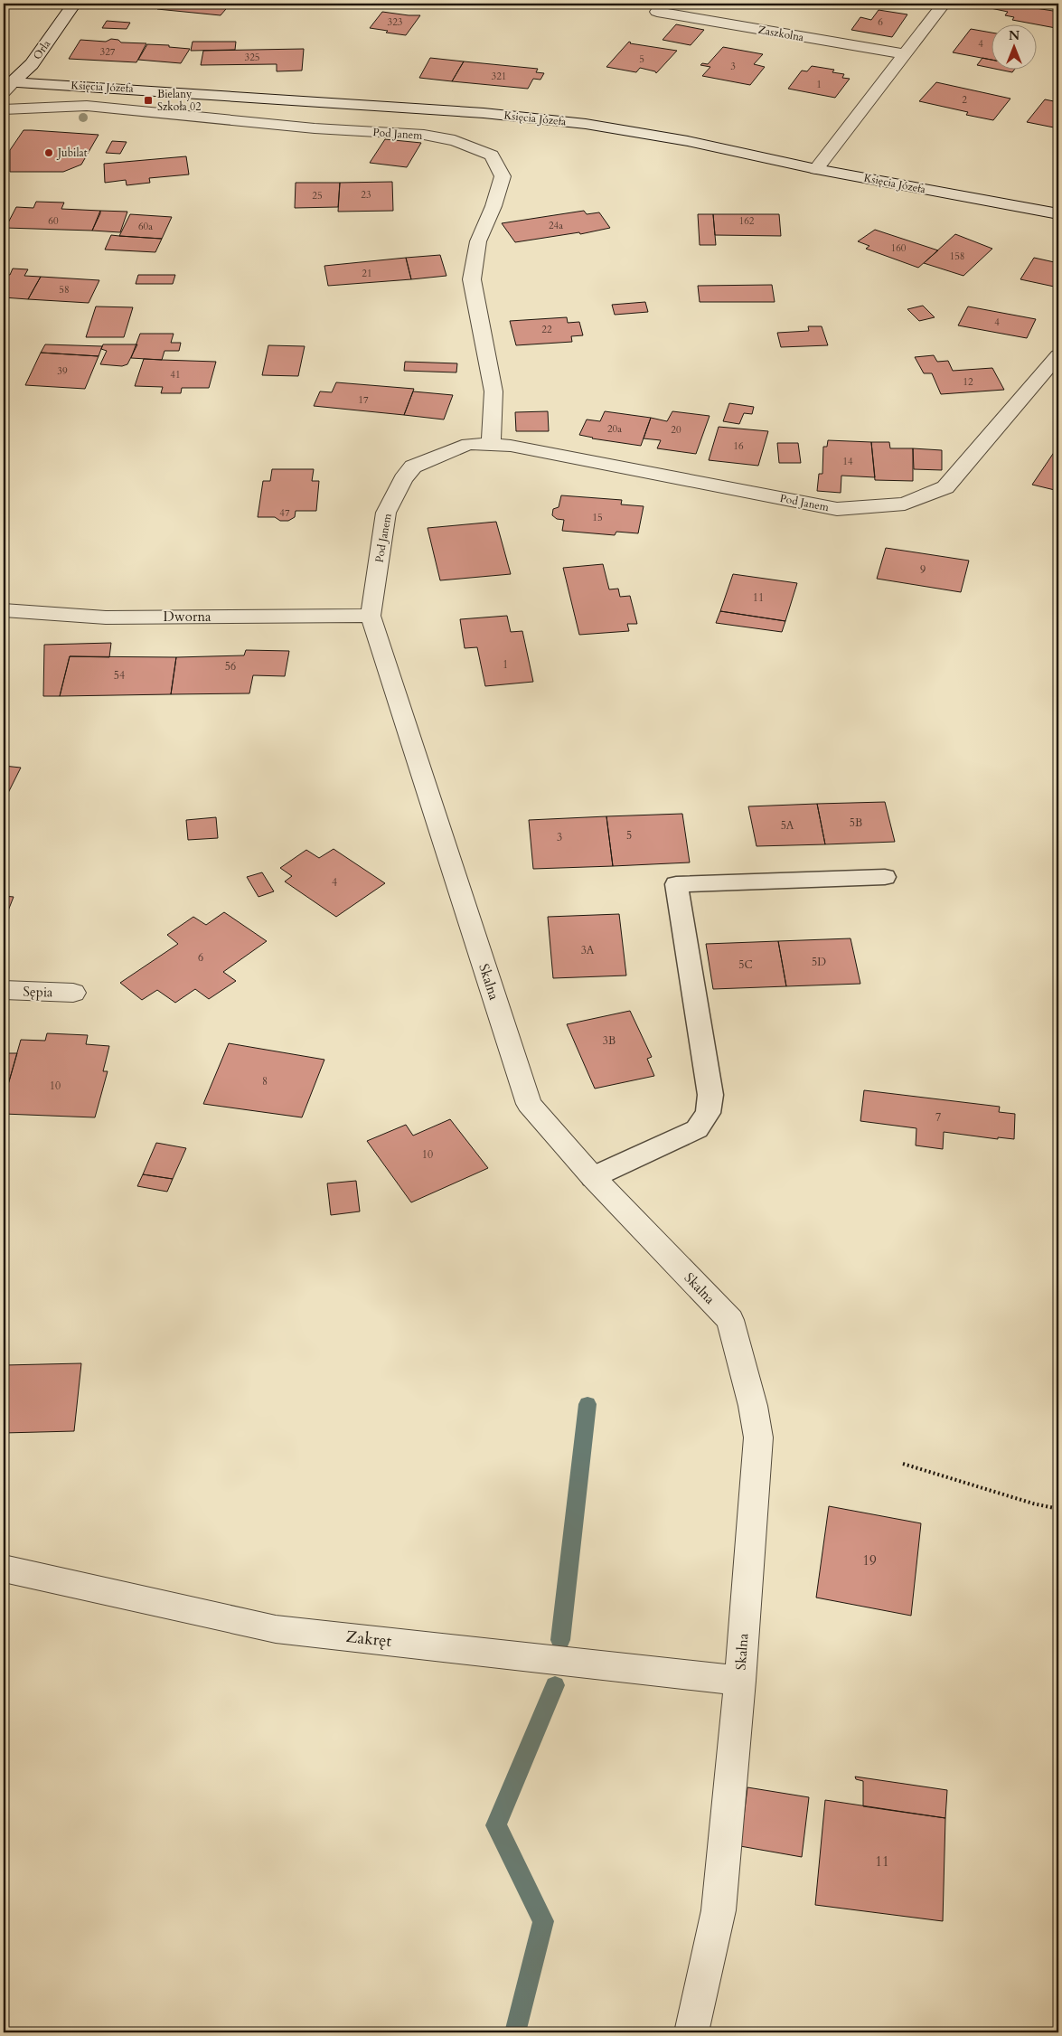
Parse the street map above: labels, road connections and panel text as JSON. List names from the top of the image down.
{
  "streets": {
    "street": [
      "Zaszkolna",
      "Orla",
      "Księcia Józefa",
      "Pod Janem",
      "Dworna",
      "Skalna",
      "Sępia",
      "Zakręt"
    ]
  },
  "crossings": [
    ["Orla", "Księcia Józefa"],
    ["Pod Janem", "Dworna"],
    ["Pod Janem", "Skalna"],
    ["Dworna", "Skalna"],
    ["Skalna", "Zakręt"]
  ],
  "places": {
    "transit": ["Bielany Szkoła 02"],
    "other": ["Jubilat"]
  },
  "house_numbers": [
    "323",
    "6",
    "4",
    "327",
    "325",
    "5",
    "3",
    "321",
    "1",
    "2",
    "23",
    "25",
    "60",
    "162",
    "24a",
    "60a",
    "160",
    "158",
    "21",
    "58",
    "4",
    "22",
    "39",
    "41",
    "12",
    "17",
    "20a",
    "20",
    "16",
    "14",
    "47",
    "15",
    "9",
    "11",
    "1",
    "56",
    "54",
    "5B",
    "5A",
    "5",
    "3",
    "4",
    "3A",
    "6",
    "5D",
    "5C",
    "3B",
    "8",
    "10",
    "7",
    "10",
    "19",
    "11"
  ],
  "north": "top"
}
